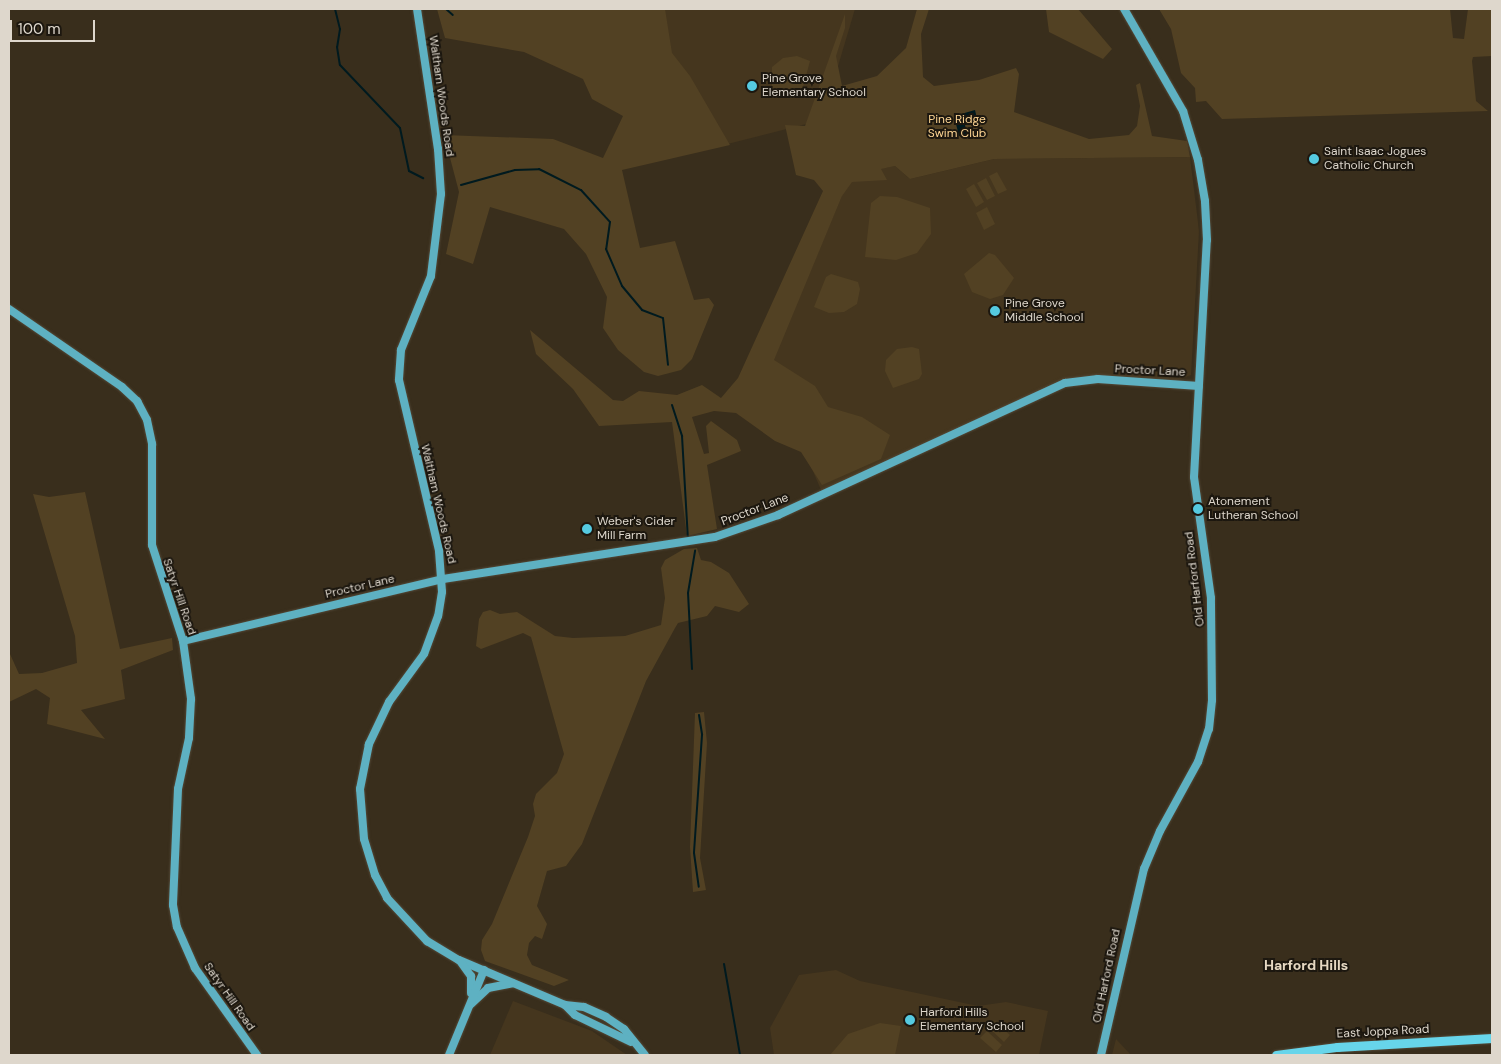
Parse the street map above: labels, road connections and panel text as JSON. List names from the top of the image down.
{
  "streets": {
    "main road": ["East Joppa Road"],
    "street": [
      "Waltham Woods Road",
      "Proctor Lane",
      "Old Harford Road",
      "Satyr Hill Road"
    ]
  },
  "crossings": [
    ["Waltham Woods Road", "Proctor Lane"],
    ["Proctor Lane", "Old Harford Road"],
    ["Proctor Lane", "Satyr Hill Road"]
  ],
  "districts": ["Harford Hills"],
  "parks": ["Pine Ridge Swim Club"],
  "places": [
    "Pine Grove Elementary School",
    "Saint Isaac Jogues Catholic Church",
    "Pine Grove Middle School",
    "Atonement Lutheran School",
    "Weber's Cider Mill Farm",
    "Harford Hills Elementary School"
  ],
  "scale_bar": "100 m"
}
